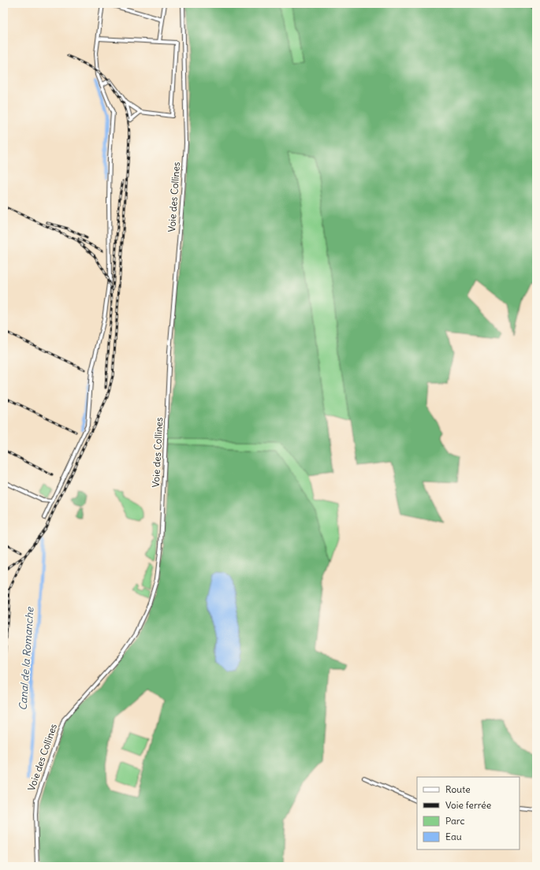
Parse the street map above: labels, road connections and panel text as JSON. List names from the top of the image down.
{
  "streets": {
    "street": ["Voie des Collines"]
  },
  "water": ["Canal de la Romanche"],
  "legend": [
    "Route",
    "Voie ferrée",
    "Parc",
    "Eau"
  ]
}
